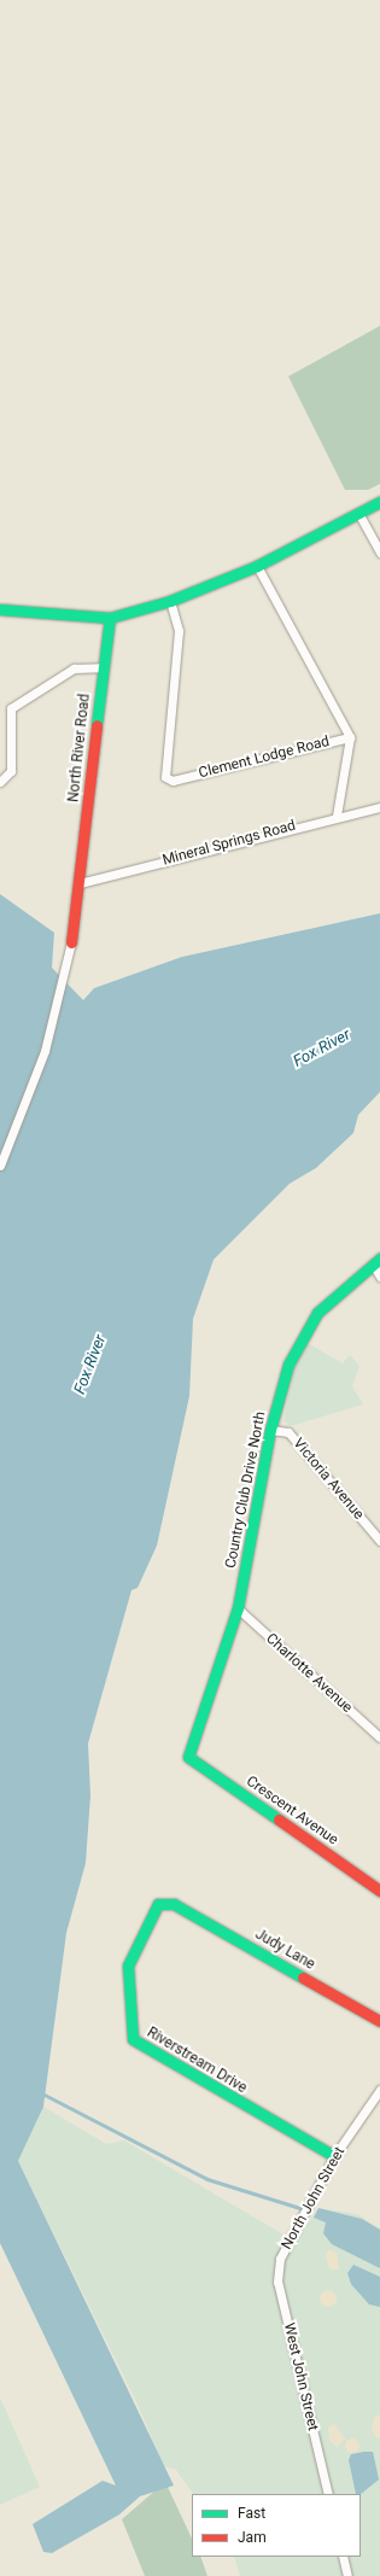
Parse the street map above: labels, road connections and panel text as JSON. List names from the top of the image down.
{
  "streets": {
    "street": [
      "North River Road",
      "Clement Lodge Road",
      "Mineral Springs Road",
      "Victoria Avenue",
      "Country Club Drive North",
      "Charlotte Avenue",
      "Crescent Avenue",
      "Judy Lane",
      "Riverstream Drive",
      "North John Street",
      "West John Street"
    ]
  },
  "crossings": [
    ["North River Road", "Mineral Springs Road"],
    ["Victoria Avenue", "Country Club Drive North"],
    ["Country Club Drive North", "Charlotte Avenue"],
    ["Country Club Drive North", "Crescent Avenue"],
    ["Judy Lane", "Riverstream Drive"],
    ["Riverstream Drive", "North John Street"],
    ["North John Street", "West John Street"]
  ],
  "water": ["Fox River"],
  "legend": ["Fast", "Jam"]
}
